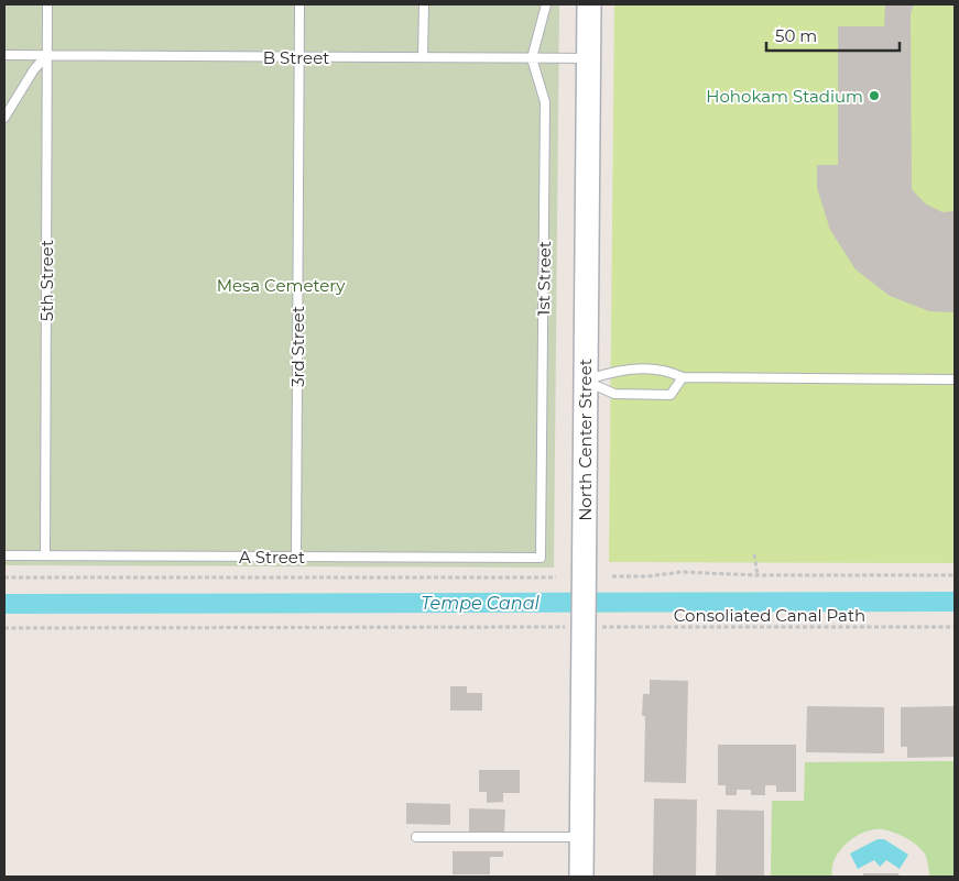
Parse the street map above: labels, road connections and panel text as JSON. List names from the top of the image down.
{
  "streets": {
    "street": ["North Center Street"],
    "lane": [
      "B Street",
      "1st Street",
      "5th Street",
      "3rd Street",
      "A Street"
    ],
    "path": ["Consoliated Canal Path"]
  },
  "crossings": [
    ["B Street", "1st Street"],
    ["B Street", "5th Street"],
    ["B Street", "3rd Street"],
    ["B Street", "North Center Street"],
    ["1st Street", "A Street"],
    ["5th Street", "A Street"],
    ["3rd Street", "A Street"],
    ["North Center Street", "Consoliated Canal Path"]
  ],
  "water": ["Tempe Canal"],
  "parks": ["Mesa Cemetery"],
  "places": ["Hohokam Stadium"],
  "scale_bar": "50 m"
}
